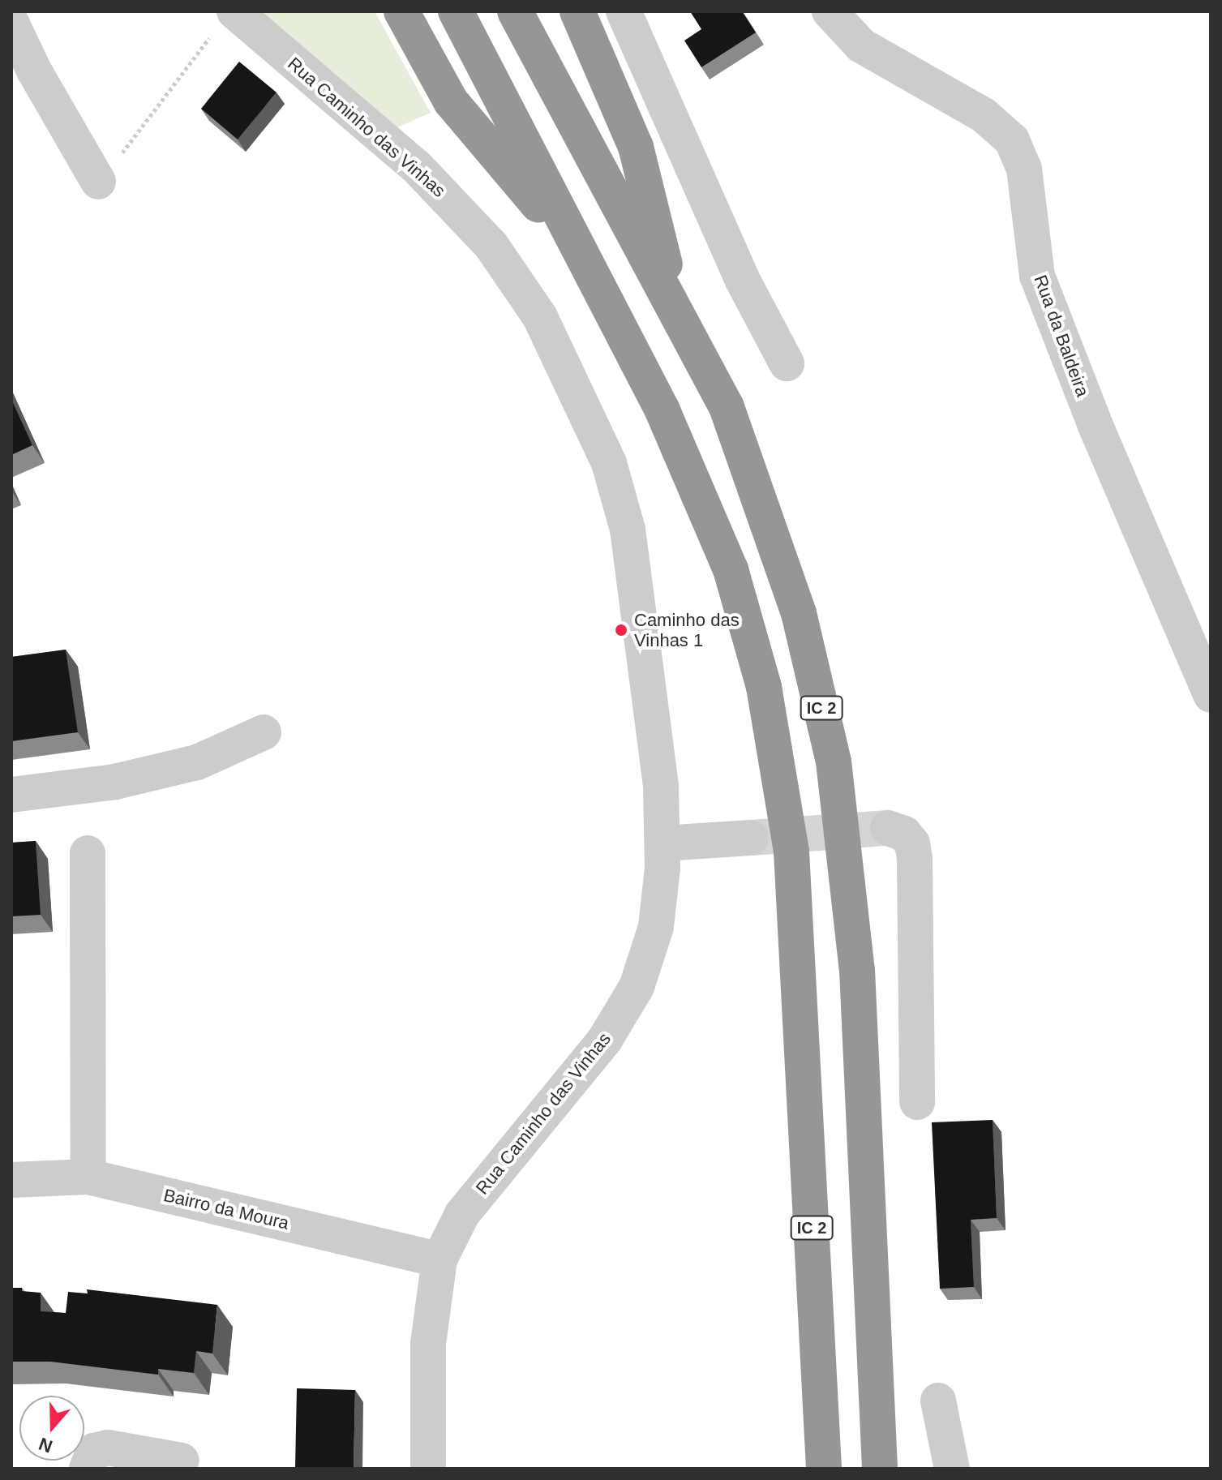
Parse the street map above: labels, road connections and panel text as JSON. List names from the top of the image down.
{
  "streets": {
    "highway": ["IC 2"],
    "street": ["Rua Caminho das Vinhas", "Rua da Baldeira", "Bairro da Moura"]
  },
  "crossings": [
    ["Rua Caminho das Vinhas", "Bairro da Moura"]
  ],
  "places": ["Caminho das Vinhas 1"],
  "north": "bottom"
}
